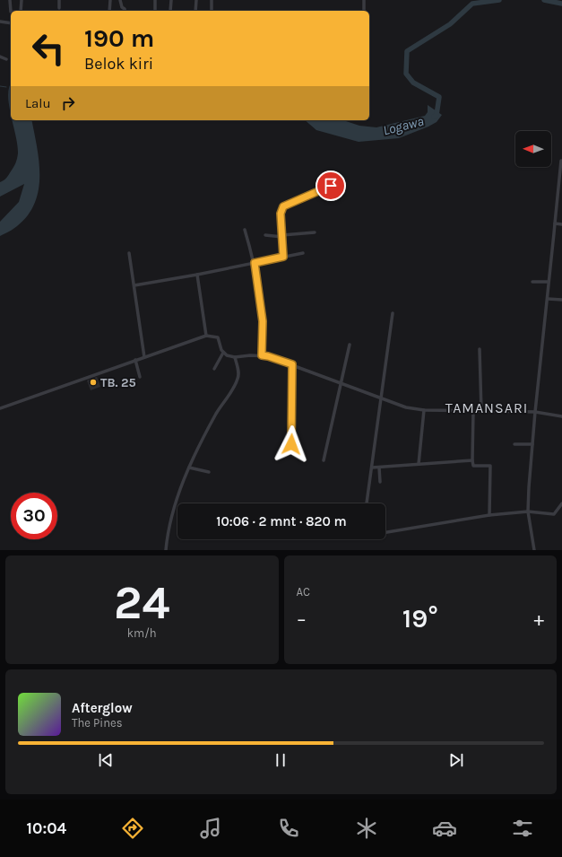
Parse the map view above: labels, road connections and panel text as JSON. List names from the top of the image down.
{
  "districts": ["TAMANSARI"],
  "water": ["Logawa"],
  "places": ["TB. 25"],
  "north": "left",
  "page": {
    "turn": ["190 m", "Belok kiri"],
    "then": "Lalu",
    "limit": "30",
    "trip": "10:06 · 2 mnt · 820 m",
    "tile": [
      ["24", "km/h"],
      "AC"
    ],
    "heat": ["−", "19°", "+"],
    "song": ["Afterglow", "The Pines"],
    "tabs": "10:04"
  }
}
